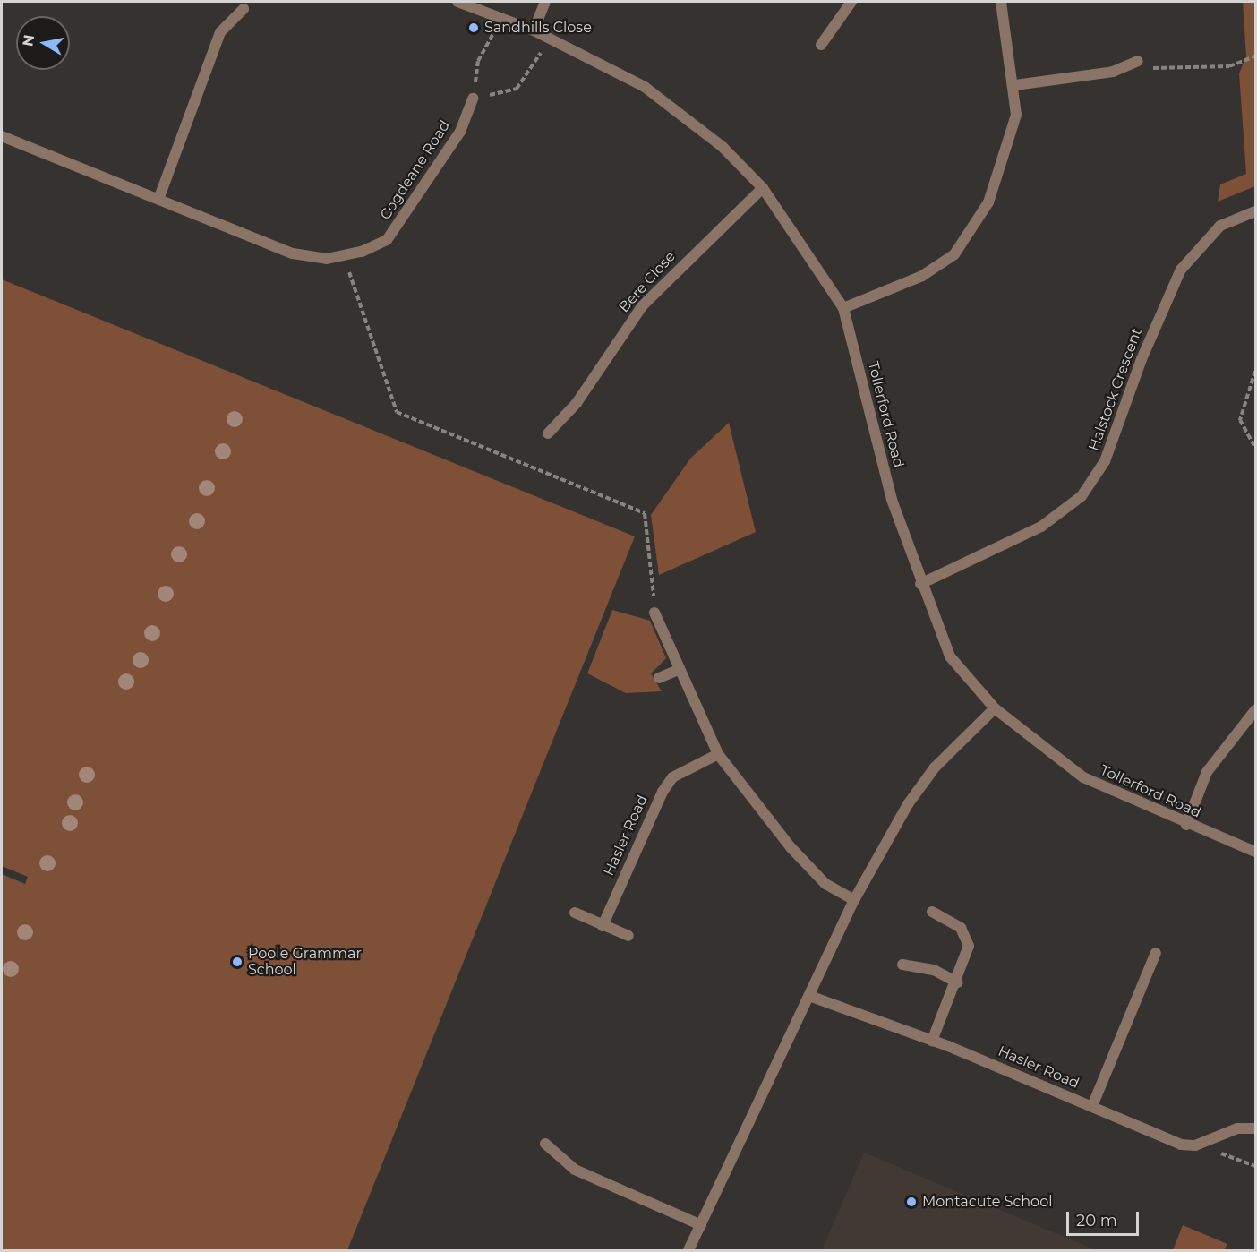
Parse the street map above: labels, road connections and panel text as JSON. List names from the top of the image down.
{
  "streets": {
    "street": [
      "Cogdeane Road",
      "Bere Close",
      "Halstock Crescent",
      "Tollerford Road",
      "Hasler Road"
    ]
  },
  "crossings": [
    ["Bere Close", "Tollerford Road"],
    ["Halstock Crescent", "Tollerford Road"]
  ],
  "places": ["Sandhills Close", "Poole Grammar School", "Montacute School"],
  "scale_bar": "20 m",
  "north": "left"
}
